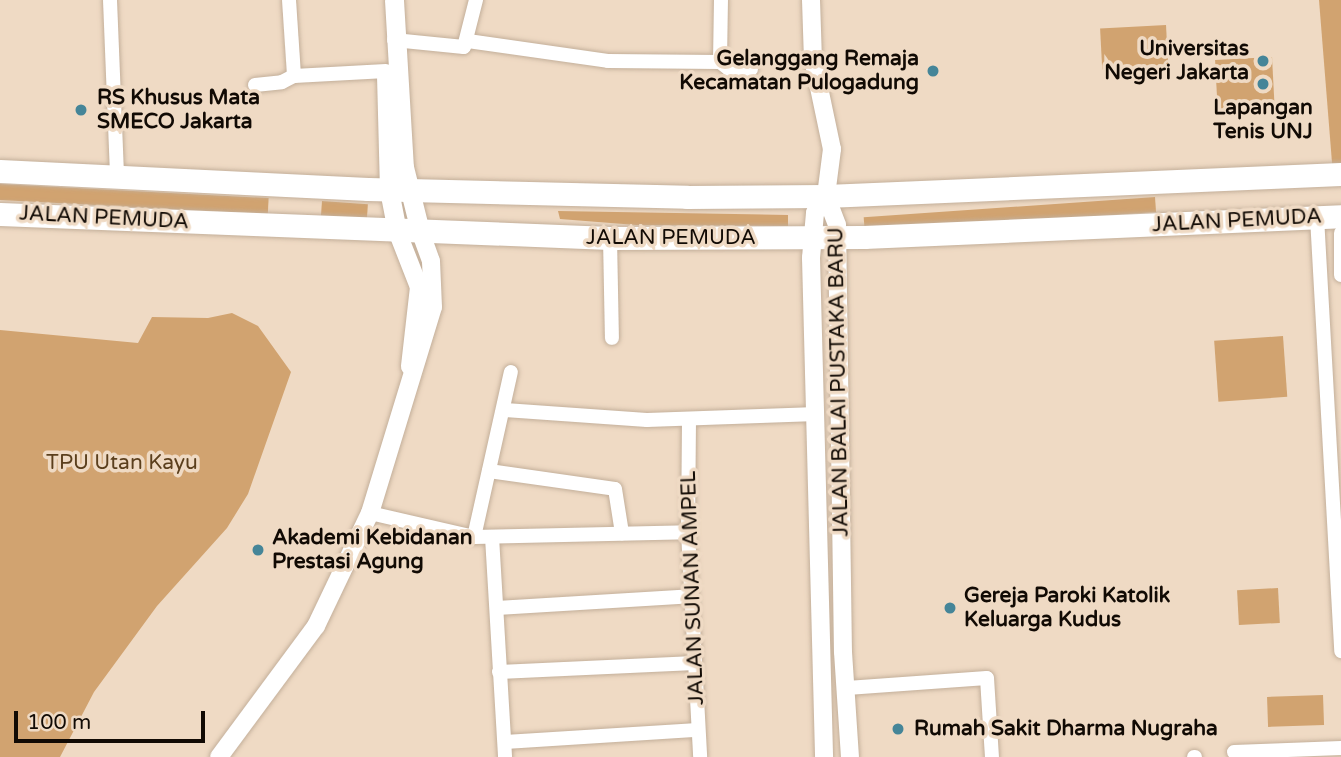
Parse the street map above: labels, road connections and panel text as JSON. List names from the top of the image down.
{
  "streets": {
    "main road": ["JALAN PEMUDA"],
    "street": ["JALAN BALAI PUSTAKA BARU", "JALAN SUNAN AMPEL"]
  },
  "crossings": [
    ["JALAN PEMUDA", "JALAN BALAI PUSTAKA BARU"]
  ],
  "parks": ["TPU Utan Kayu"],
  "places": [
    "Universitas Negeri Jakarta",
    "Gelanggang Remaja Kecamatan Pulogadung",
    "Lapangan Tenis UNJ",
    "RS Khusus Mata SMECO Jakarta",
    "Akademi Kebidanan Prestasi Agung",
    "Gereja Paroki Katolik Keluarga Kudus",
    "Rumah Sakit Dharma Nugraha"
  ],
  "scale_bar": "100 m"
}
